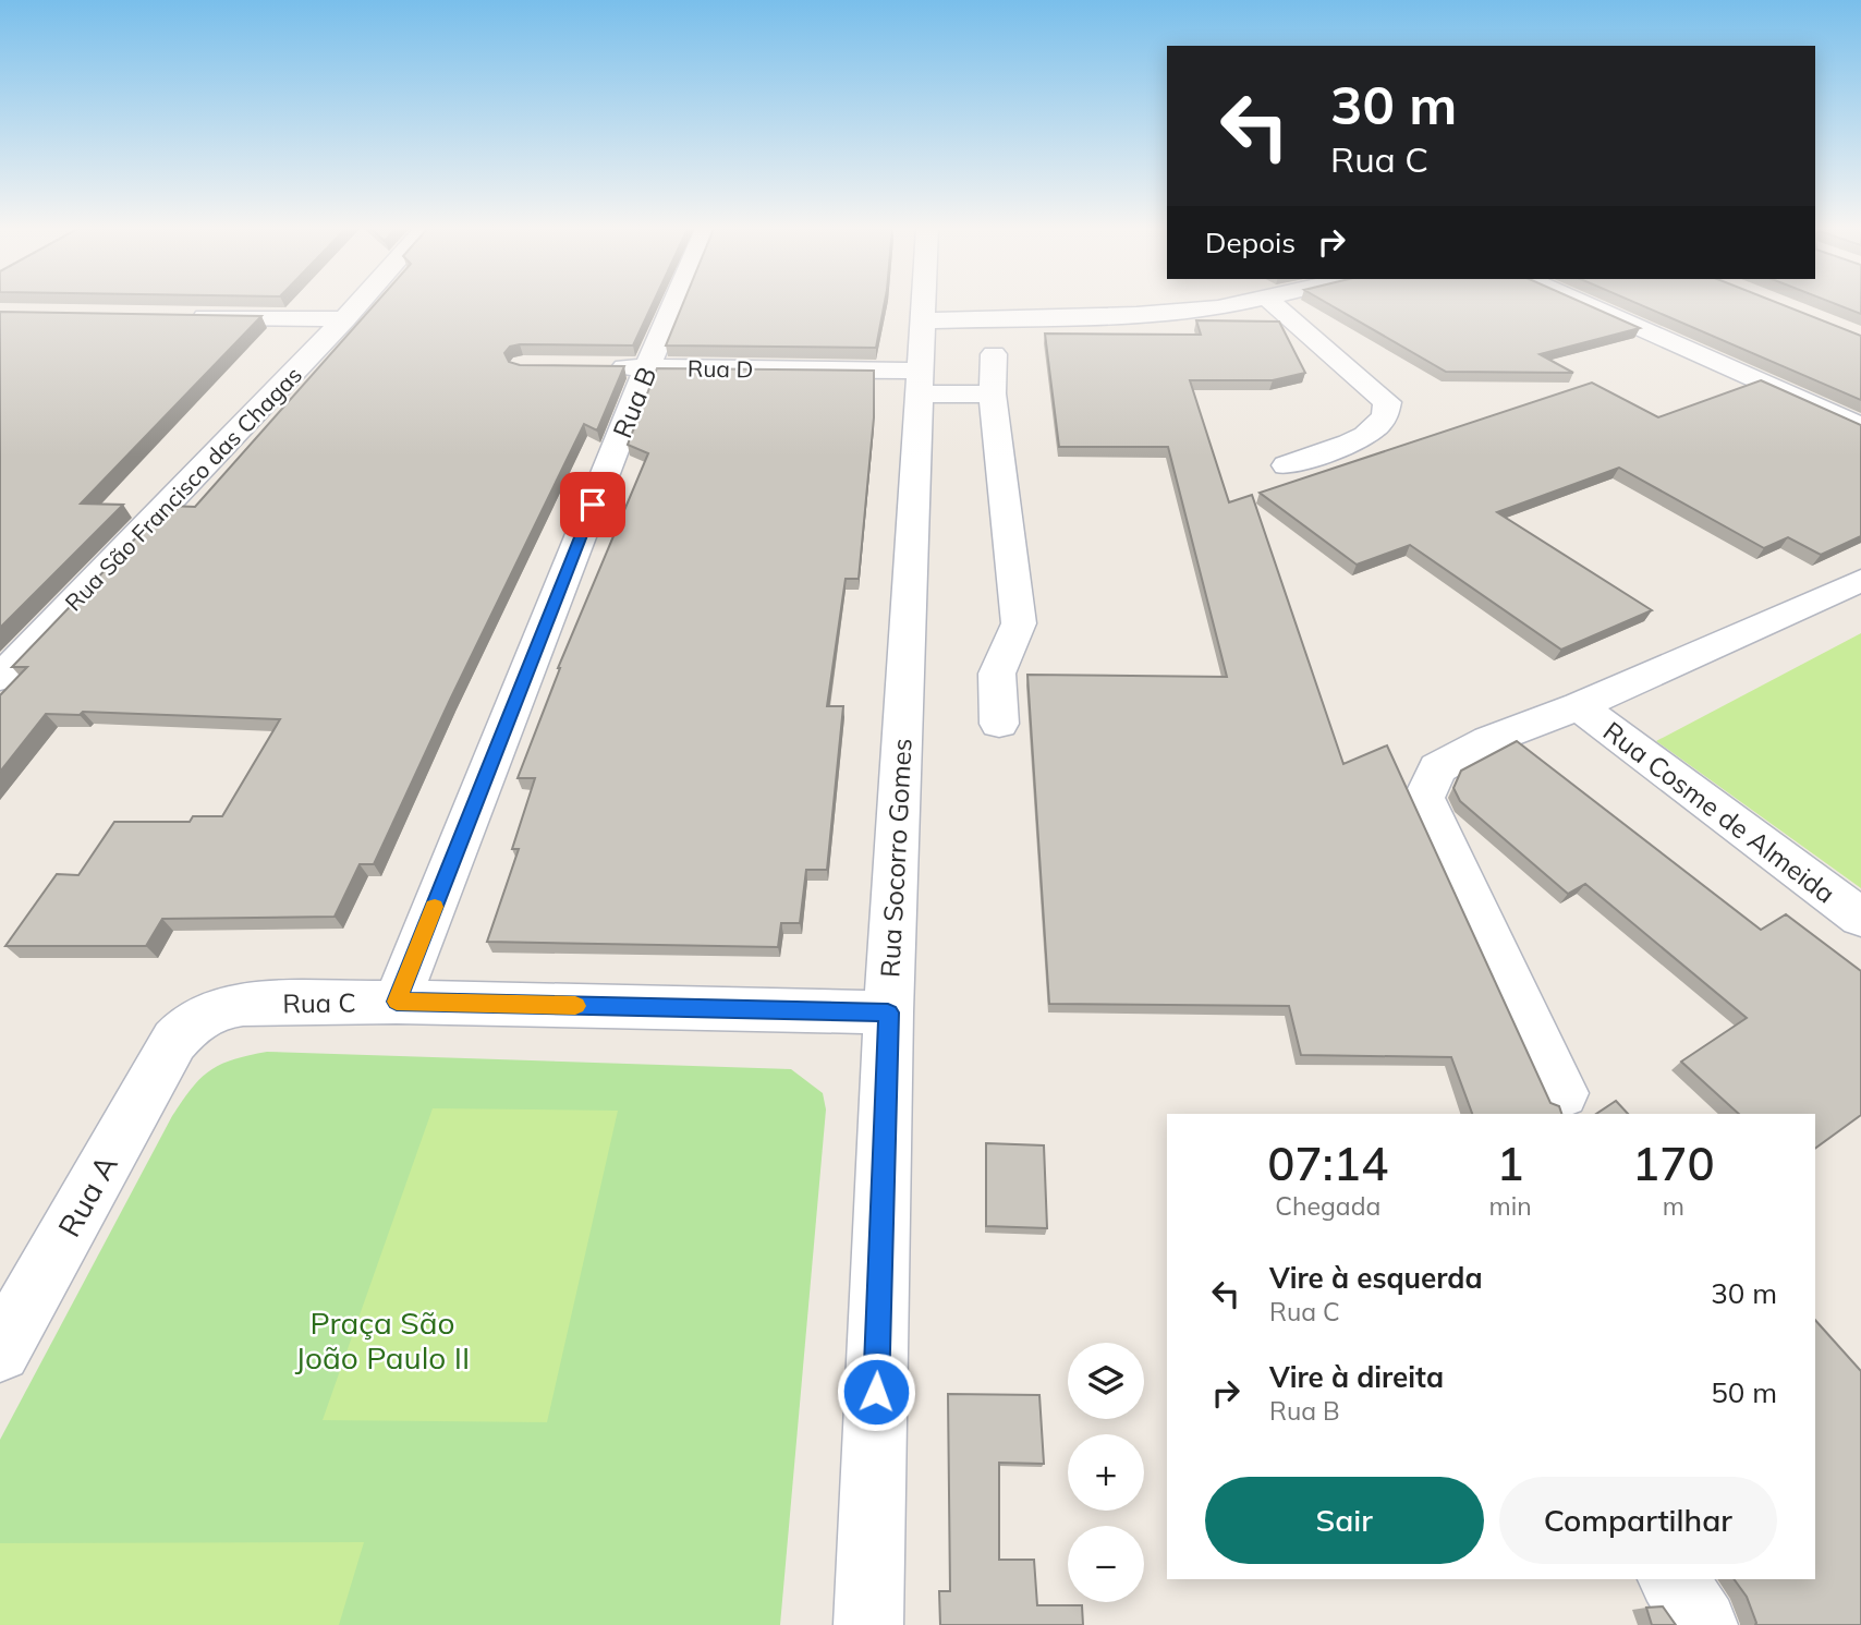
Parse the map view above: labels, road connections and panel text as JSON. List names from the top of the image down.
{
  "streets": {
    "street": [
      "Rua D",
      "Rua B",
      "Rua São Francisco das Chagas",
      "Rua Cosme de Almeida",
      "Rua Socorro Gomes",
      "Rua C",
      "Rua A"
    ]
  },
  "crossings": [
    ["Rua D", "Rua B"],
    ["Rua D", "Rua Socorro Gomes"],
    ["Rua B", "Rua C"],
    ["Rua Socorro Gomes", "Rua C"],
    ["Rua C", "Rua A"]
  ],
  "parks": ["Praça São João Paulo II"],
  "page": {
    "turn": ["30 m", "Rua C"],
    "then": "Depois",
    "eta": [
      "07:14",
      "Chegada",
      "1",
      "min",
      "170",
      "m"
    ],
    "list": [
      {
        "name": "Vire à esquerda",
        "note": "Rua C",
        "value": "30 m"
      },
      {
        "name": "Vire à direita",
        "note": "Rua B",
        "value": "50 m"
      }
    ],
    "map_buttons": ["+", "−"],
    "buttons": ["Sair", "Compartilhar"]
  }
}
